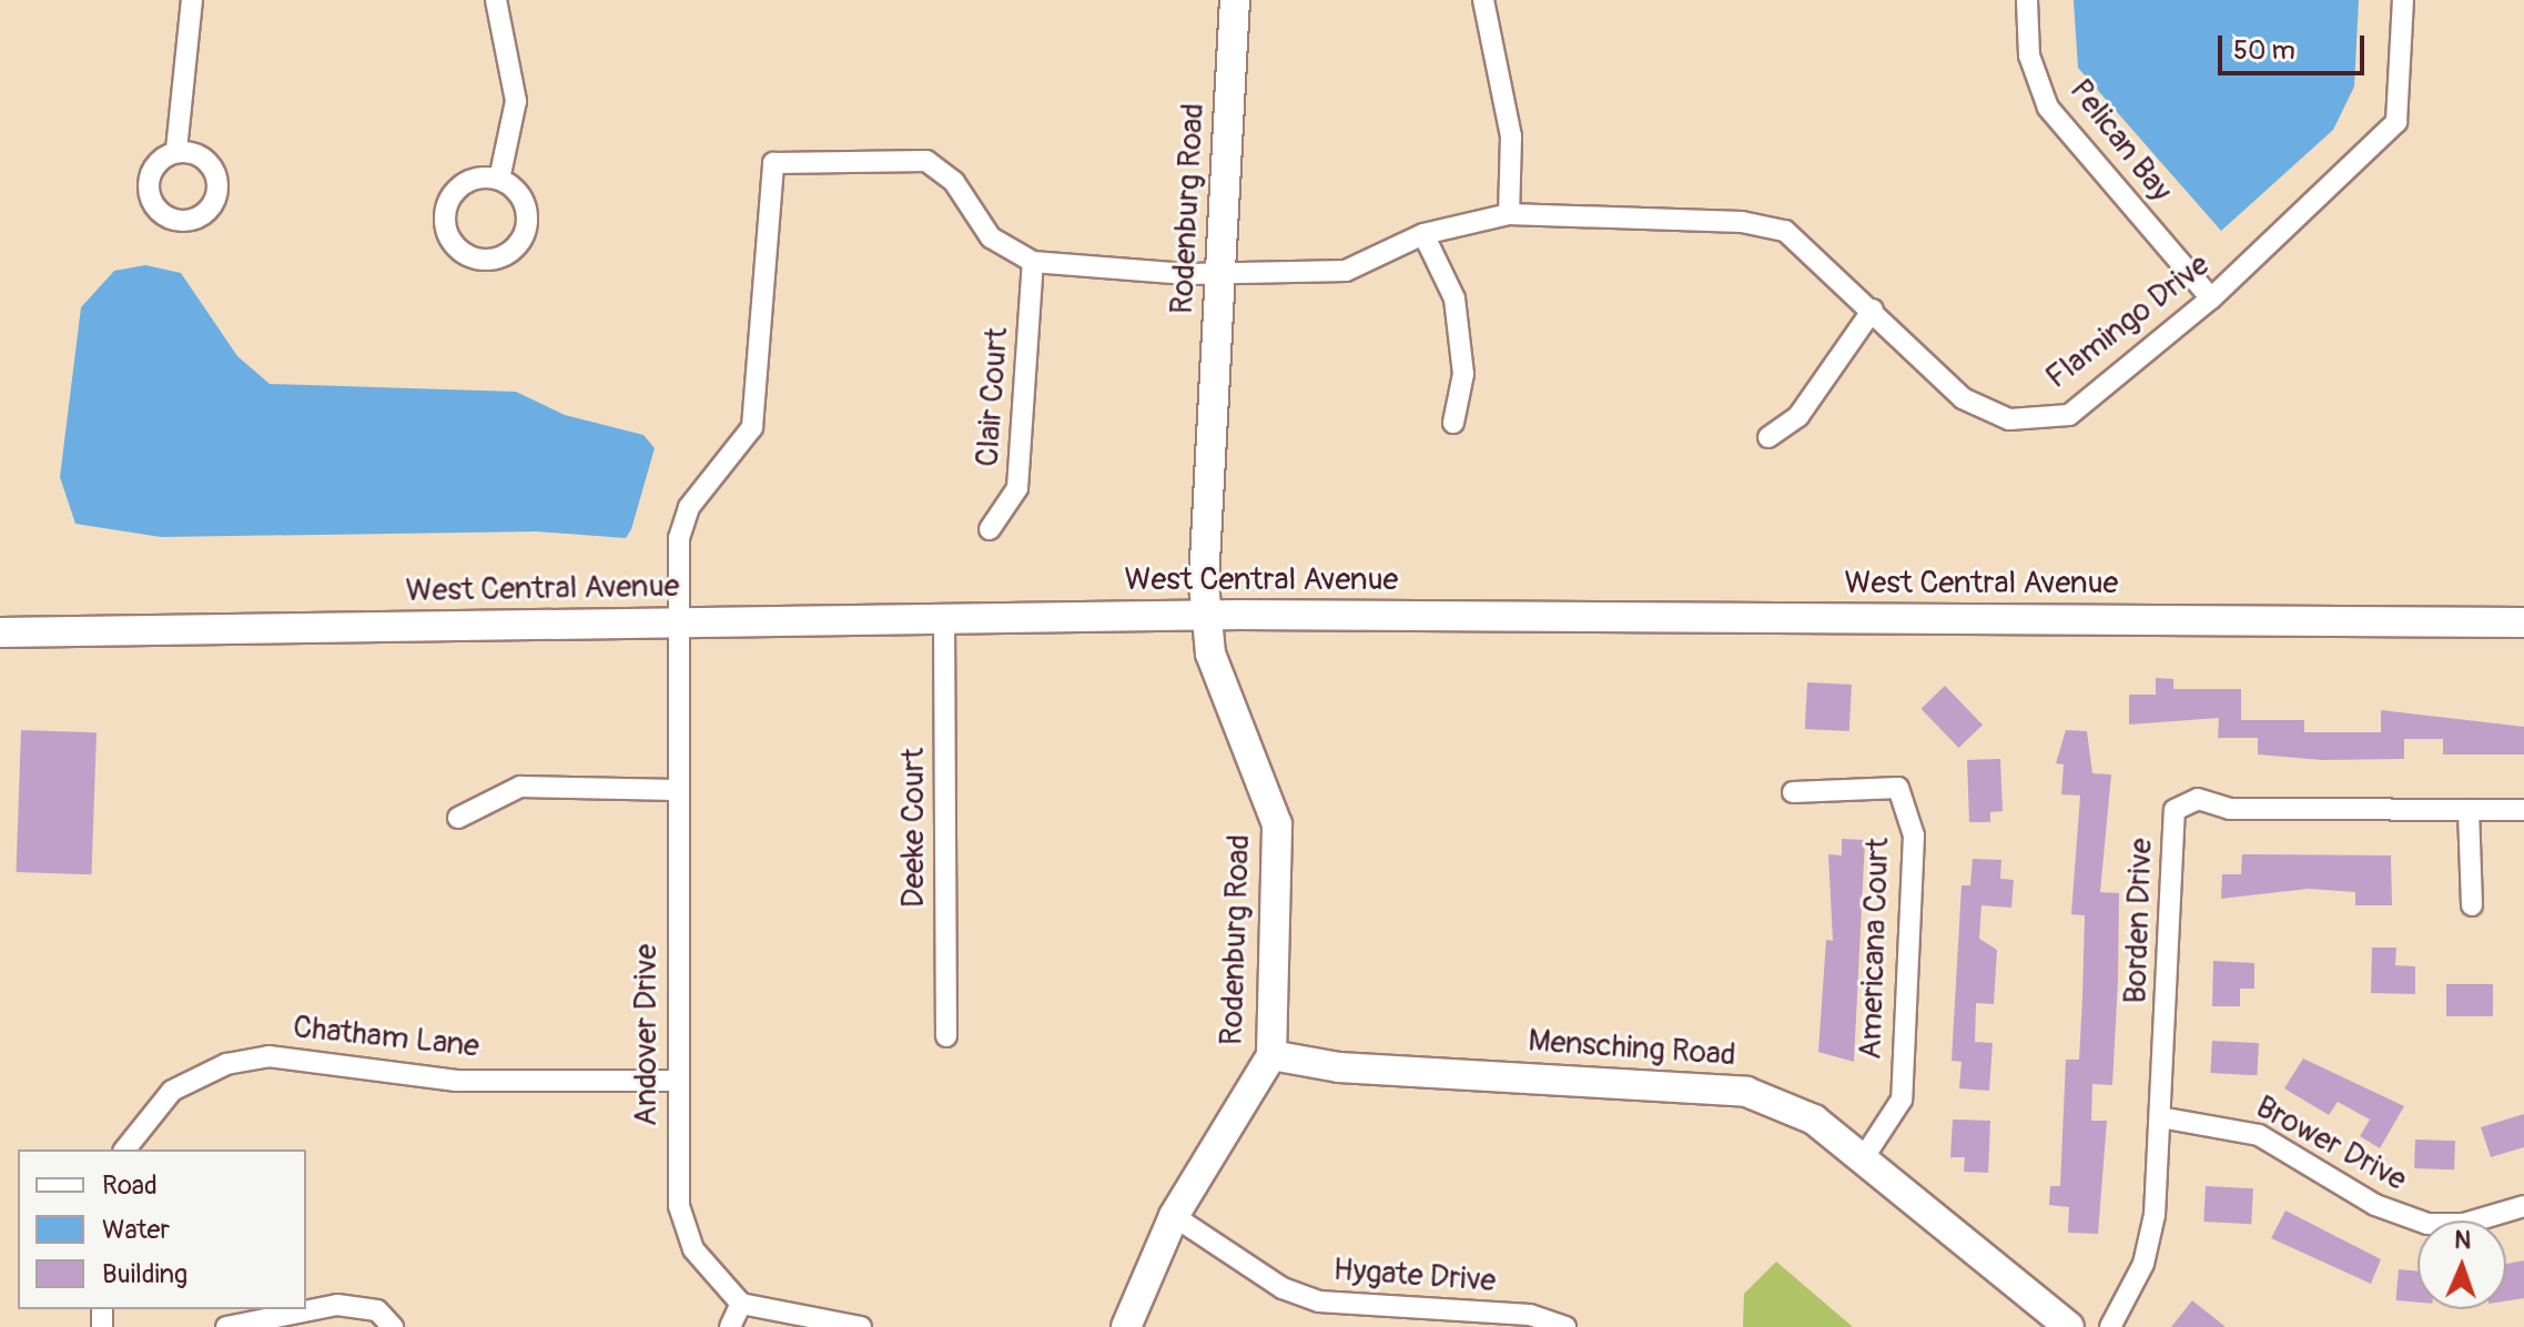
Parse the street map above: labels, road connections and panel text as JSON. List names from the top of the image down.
{
  "streets": {
    "street": [
      "Pelican Bay",
      "Rodenburg Road",
      "Flamingo Drive",
      "Clair Court",
      "West Central Avenue",
      "Deeke Court",
      "Borden Drive",
      "Americana Court",
      "Andover Drive",
      "Chatham Lane",
      "Mensching Road",
      "Brower Drive",
      "Hygate Drive"
    ]
  },
  "crossings": [
    ["Pelican Bay", "Flamingo Drive"],
    ["Rodenburg Road", "West Central Avenue"],
    ["Rodenburg Road", "Mensching Road"],
    ["Rodenburg Road", "Hygate Drive"],
    ["Clair Court", "Andover Drive"],
    ["West Central Avenue", "Deeke Court"],
    ["West Central Avenue", "Andover Drive"],
    ["Borden Drive", "Brower Drive"],
    ["Americana Court", "Mensching Road"],
    ["Andover Drive", "Chatham Lane"]
  ],
  "legend": ["Road", "Water", "Building"],
  "scale_bar": "50 m",
  "north": "top"
}
